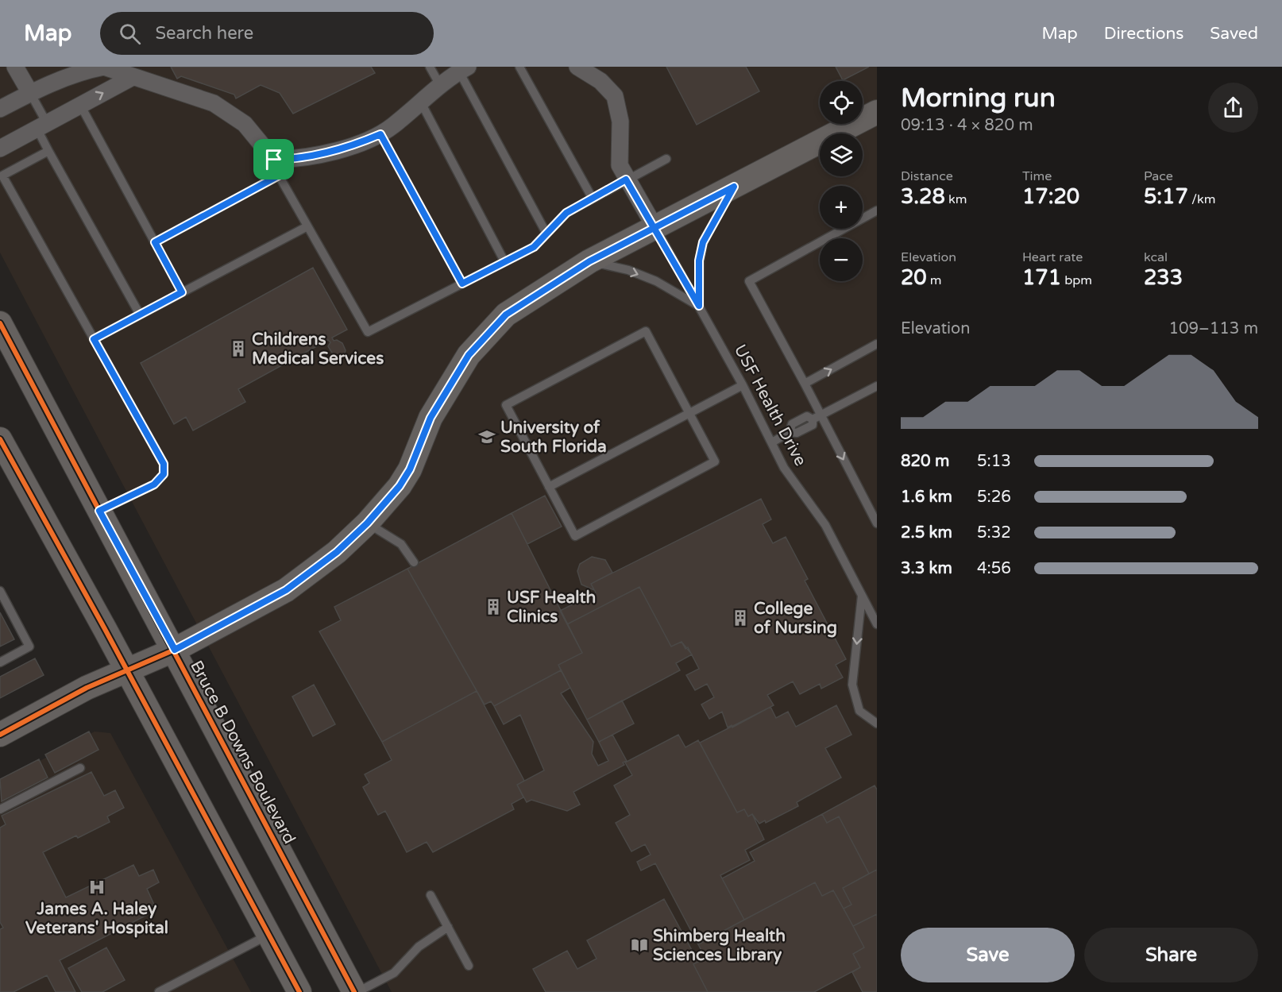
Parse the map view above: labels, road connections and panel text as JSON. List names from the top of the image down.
{
  "streets": {
    "main road": ["Bruce B Downs Boulevard"],
    "lane": ["USF Health Drive"]
  },
  "places": {
    "building": ["Childrens Medical Services", "USF Health Clinics", "College of Nursing"],
    "school or university": ["University of South Florida"],
    "hospital": ["James A. Haley Veterans' Hospital"],
    "library": ["Shimberg Health Sciences Library"]
  },
  "page": {
    "header": "Map",
    "search": "Search here",
    "nav": ["Map", "Directions", "Saved"],
    "heading": ["Morning run", "09:13 · 4 × 820 m"],
    "map_buttons": ["+", "−"],
    "stats": [
      ["Distance", "3.28 km"],
      ["Time", "17:20"],
      ["Pace", "5:17 /km"],
      ["Elevation", "20 m"],
      ["Heart rate", "171 bpm"],
      ["kcal", "233"]
    ],
    "chart": ["Elevation", "109–113 m"],
    "list": [
      {
        "name": "820 m",
        "note": "5:13"
      },
      {
        "name": "1.6 km",
        "note": "5:26"
      },
      {
        "name": "2.5 km",
        "note": "5:32"
      },
      {
        "name": "3.3 km",
        "note": "4:56"
      }
    ],
    "buttons": ["Save", "Share"]
  }
}
